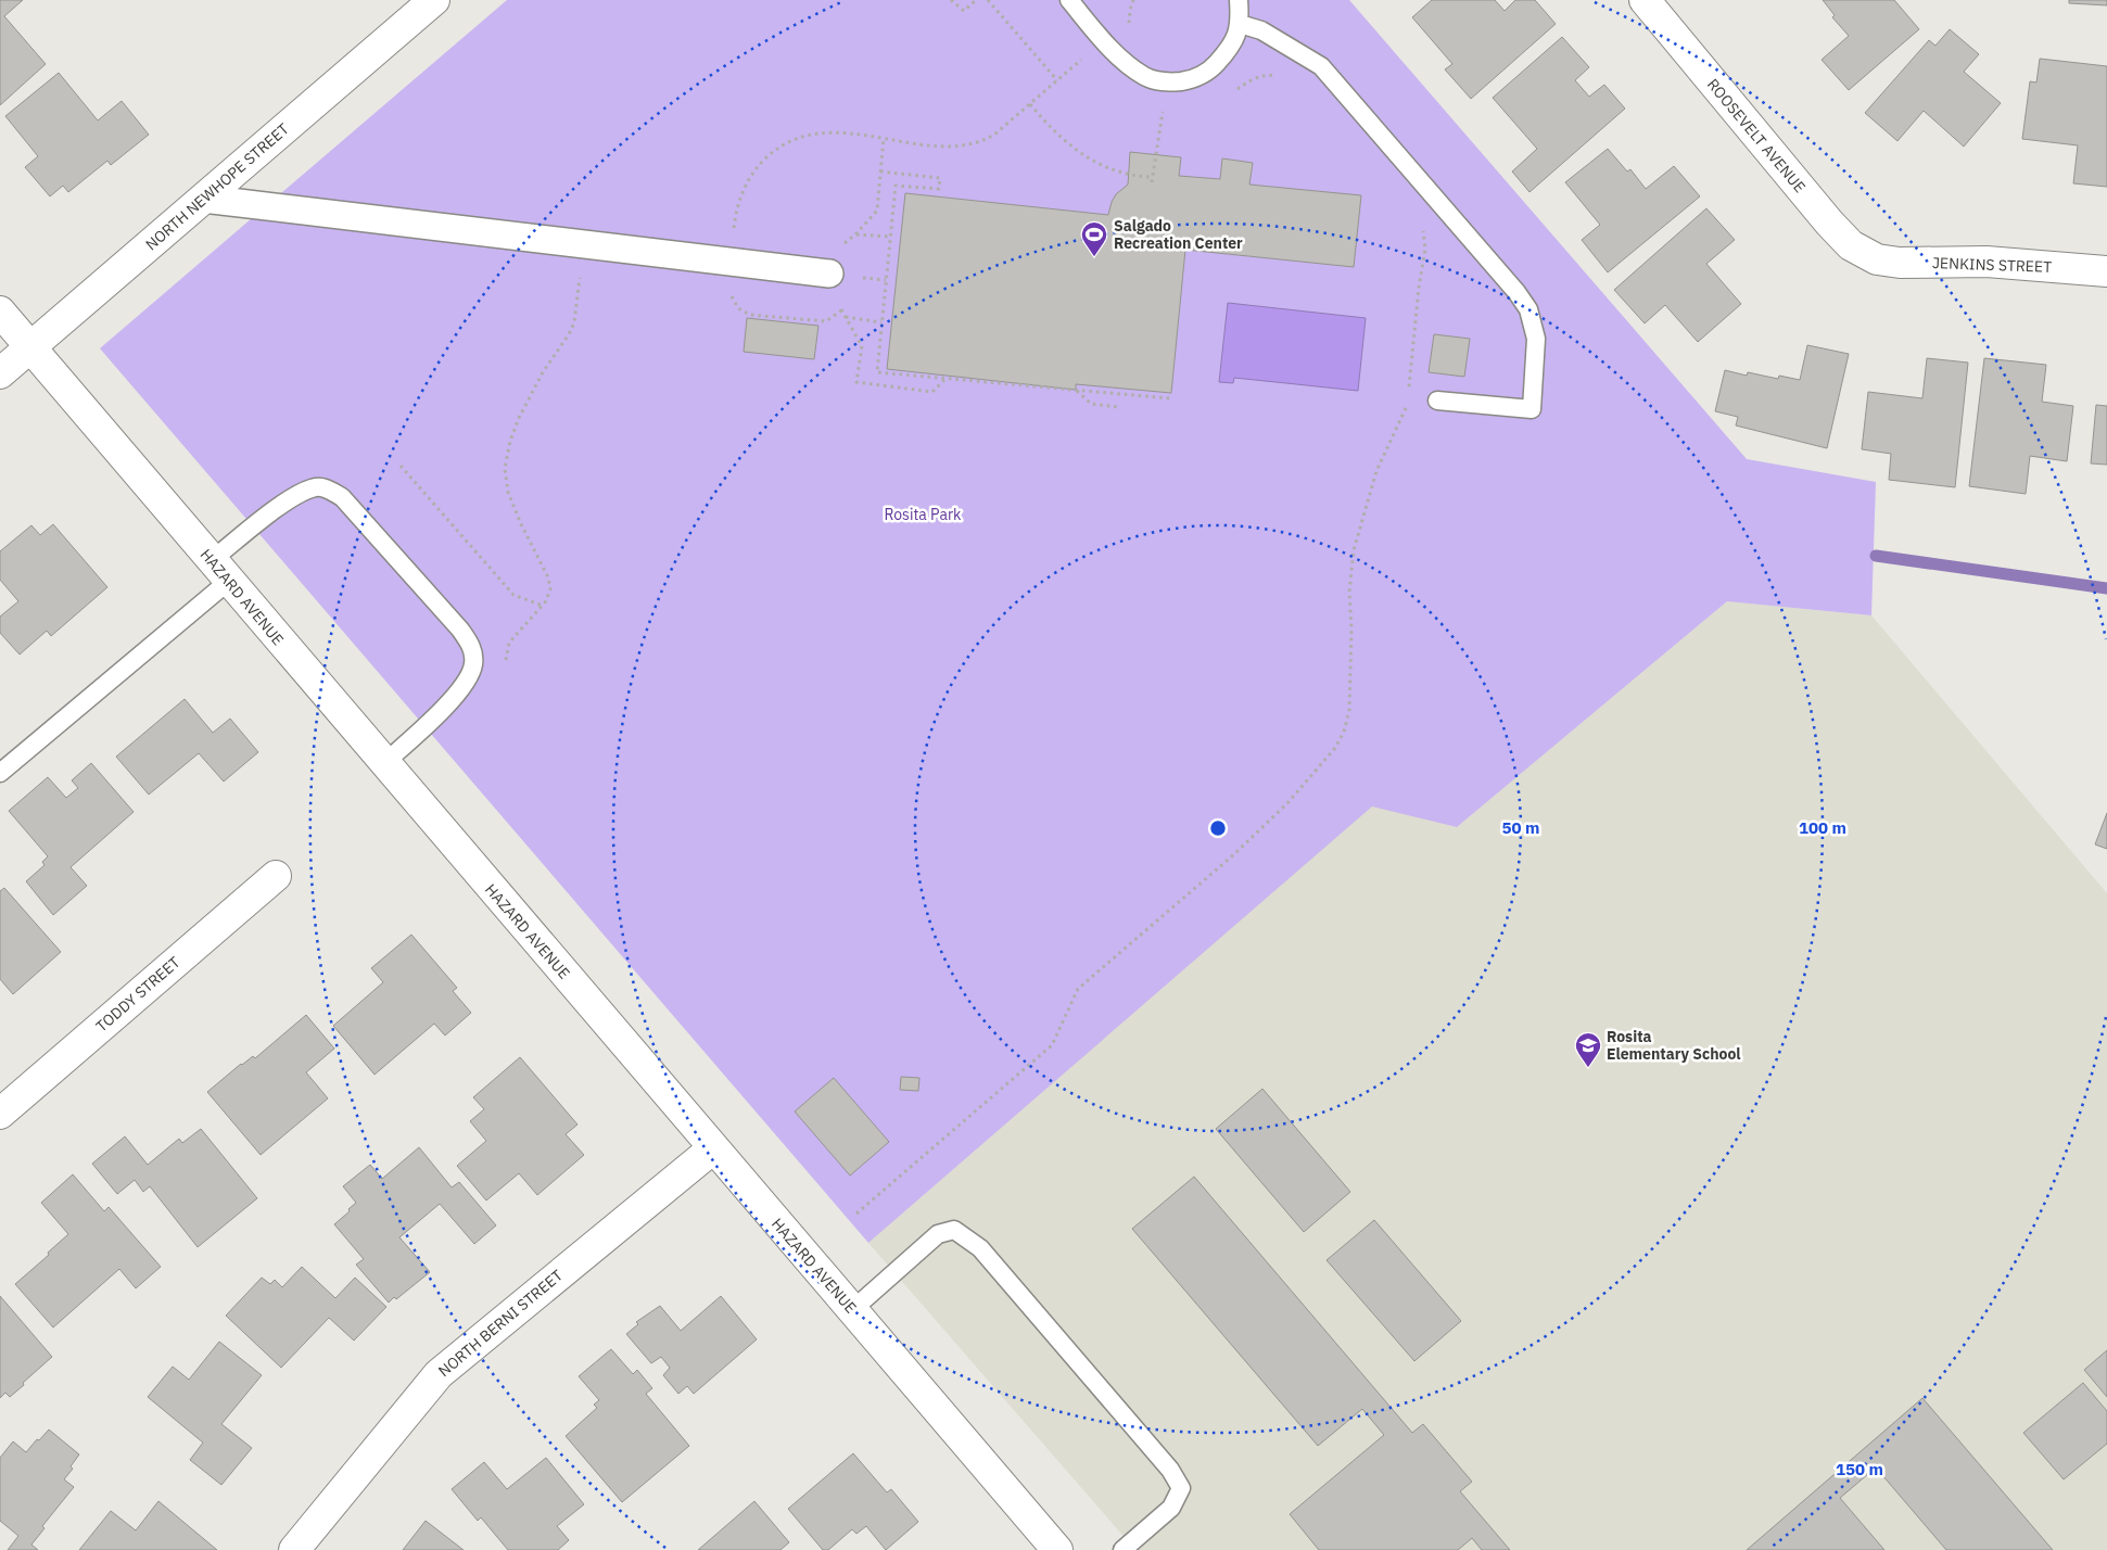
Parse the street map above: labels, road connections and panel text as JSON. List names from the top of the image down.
{
  "streets": {
    "street": [
      "ROOSEVELT AVENUE",
      "NORTH NEWHOPE STREET",
      "JENKINS STREET",
      "HAZARD AVENUE",
      "TODDY STREET",
      "NORTH BERNI STREET"
    ]
  },
  "crossings": [
    ["ROOSEVELT AVENUE", "JENKINS STREET"],
    ["NORTH NEWHOPE STREET", "HAZARD AVENUE"],
    ["HAZARD AVENUE", "NORTH BERNI STREET"]
  ],
  "parks": ["Rosita Park"],
  "places": {
    "sports": ["Salgado Recreation Center"],
    "school or university": ["Rosita Elementary School"]
  },
  "rings": ["50 m", "100 m", "150 m"]
}
